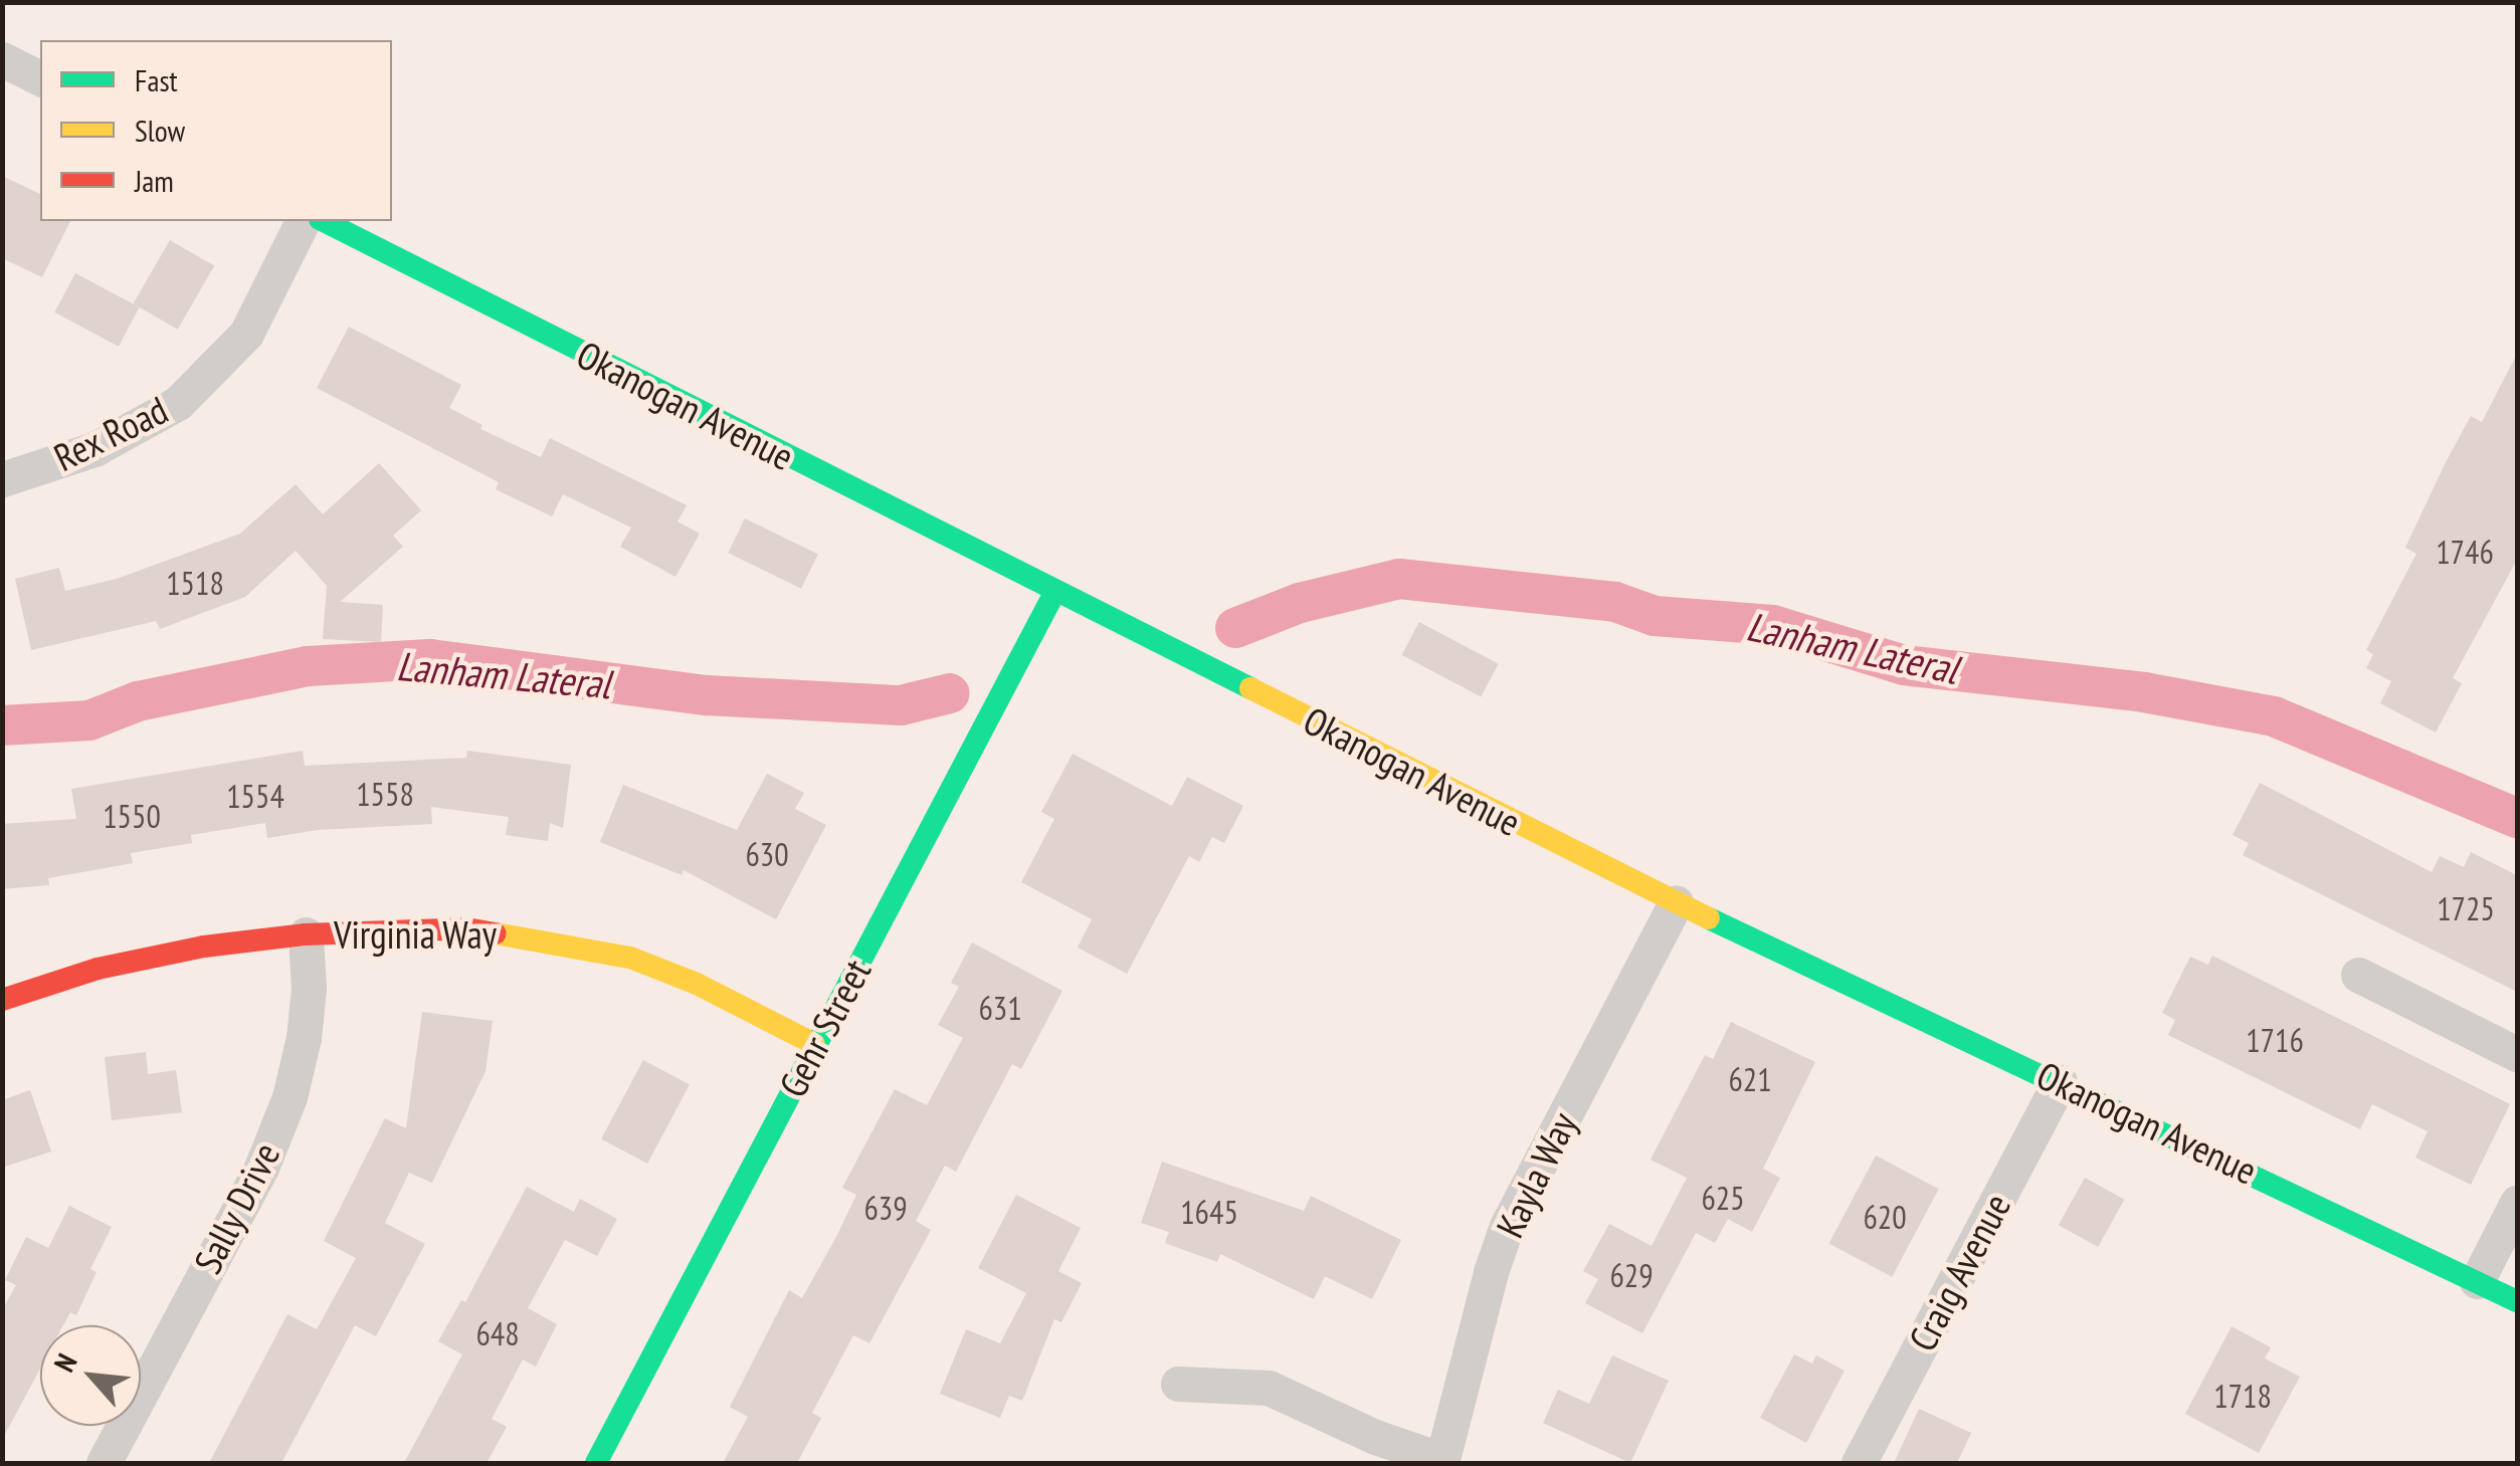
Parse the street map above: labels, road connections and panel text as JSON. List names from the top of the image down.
{
  "streets": {
    "street": [
      "Okanogan Avenue",
      "Rex Road",
      "Virginia Way",
      "Gehr Street",
      "Kayla Way",
      "Sally Drive",
      "Craig Avenue"
    ]
  },
  "crossings": [
    ["Okanogan Avenue", "Gehr Street"],
    ["Okanogan Avenue", "Kayla Way"],
    ["Okanogan Avenue", "Craig Avenue"],
    ["Virginia Way", "Gehr Street"],
    ["Virginia Way", "Sally Drive"]
  ],
  "water": ["Lanham Lateral"],
  "house_numbers": [
    "1746",
    "1518",
    "1558",
    "1554",
    "1550",
    "630",
    "1725",
    "631",
    "1716",
    "621",
    "625",
    "639",
    "1645",
    "620",
    "629",
    "648",
    "1718"
  ],
  "legend": ["Fast", "Slow", "Jam"],
  "north": "top left"
}
